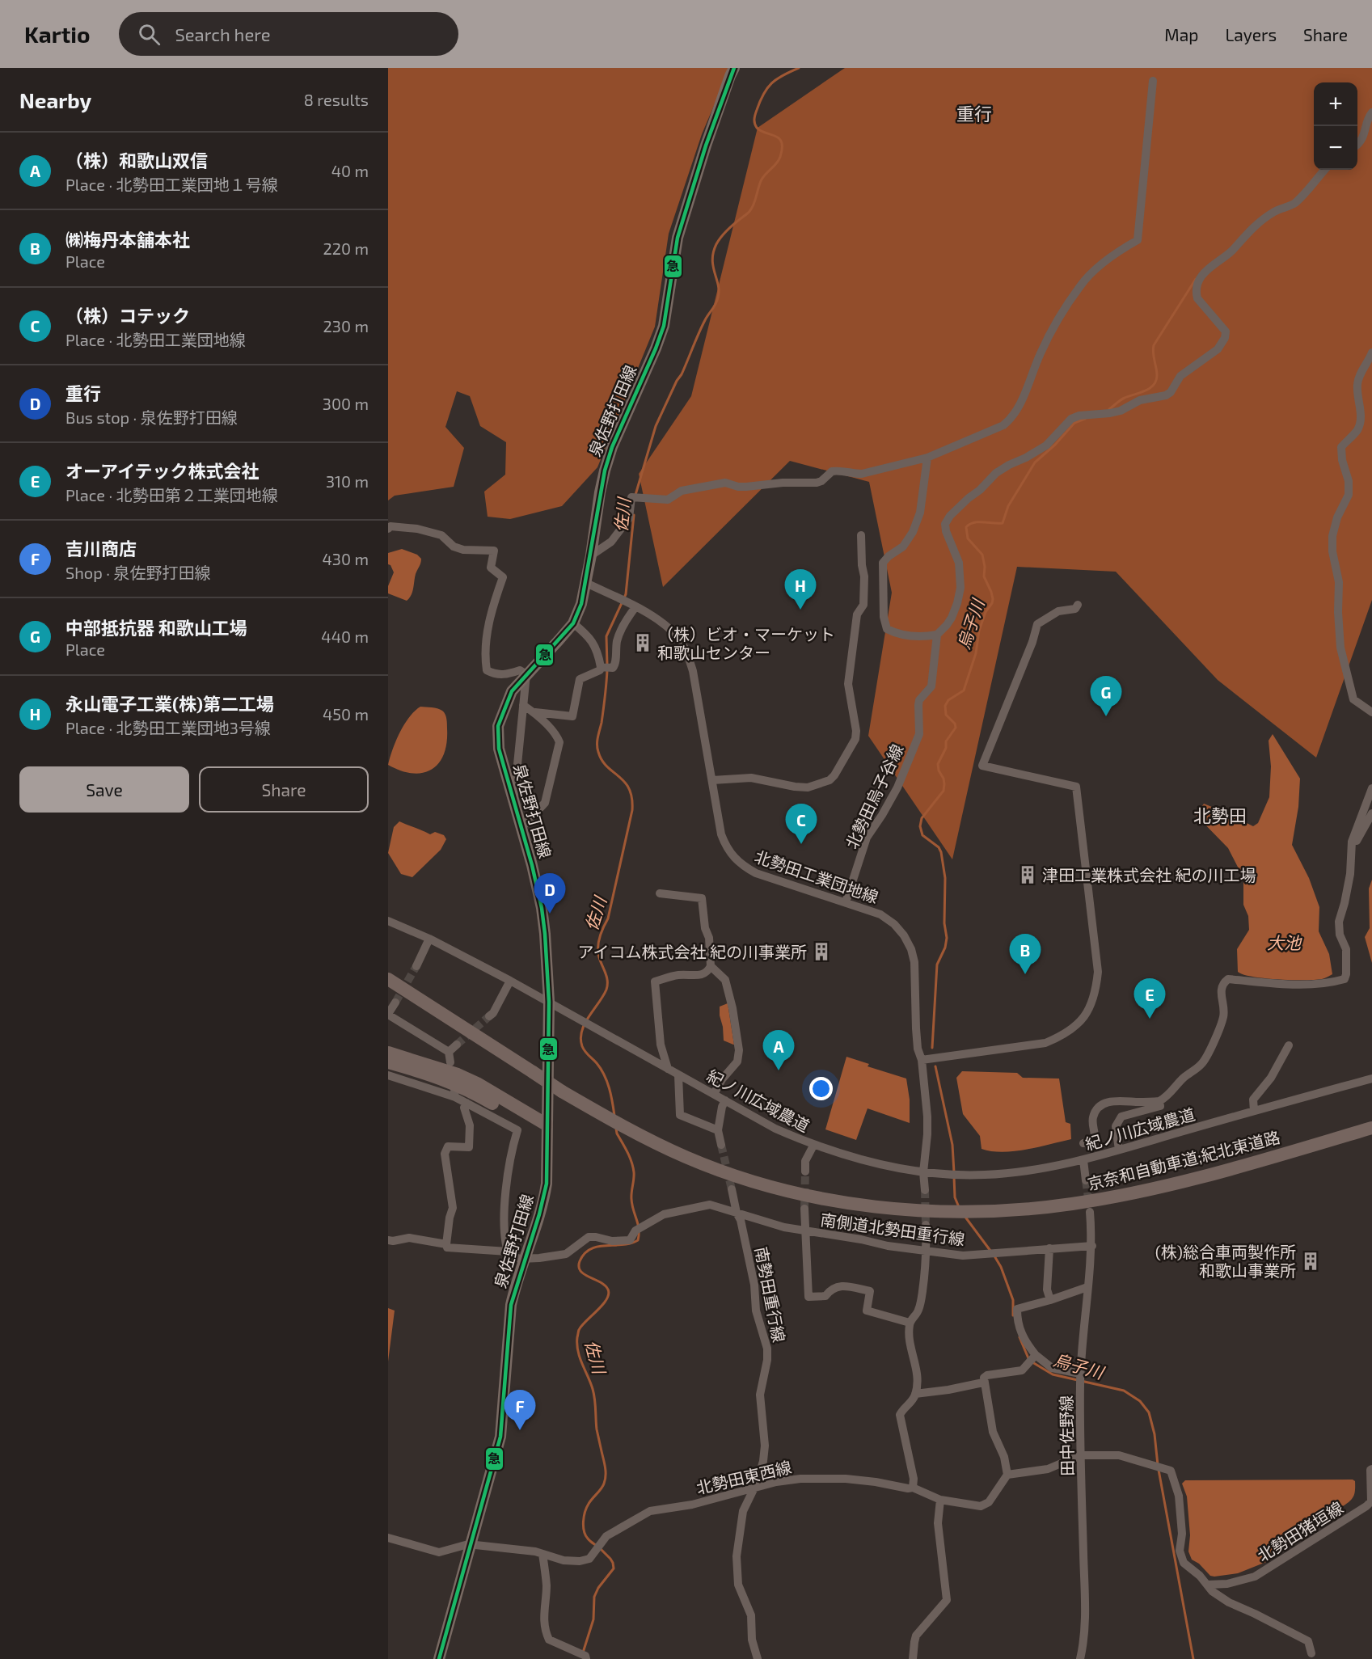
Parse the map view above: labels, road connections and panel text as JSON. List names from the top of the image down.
{
  "streets": {
    "highway": ["京奈和自動車道;紀北東道路"],
    "main road": ["泉佐野打田線"],
    "street": [
      "北勢田烏子谷線",
      "北勢田工業団地線",
      "紀ノ川広域農道",
      "南側道北勢田重行線",
      "南勢田重行線",
      "田中佐野線",
      "北勢田東西線",
      "北勢田猪垣線"
    ]
  },
  "crossings": [
    ["泉佐野打田線", "北勢田工業団地線"],
    ["泉佐野打田線", "紀ノ川広域農道"],
    ["泉佐野打田線", "南側道北勢田重行線"],
    ["泉佐野打田線", "北勢田東西線"],
    ["北勢田烏子谷線", "北勢田工業団地線"],
    ["北勢田工業団地線", "紀ノ川広域農道"],
    ["南側道北勢田重行線", "南勢田重行線"],
    ["南側道北勢田重行線", "田中佐野線"],
    ["南勢田重行線", "北勢田東西線"]
  ],
  "districts": ["重行", "北勢田"],
  "water": ["佐川", "烏子川", "大池"],
  "places": {
    "building": [
      "（株）ビオ・マーケット 和歌山センター",
      "津田工業株式会社 紀の川工場",
      "アイコム株式会社 紀の川事業所",
      "(株)総合車両製作所 和歌山事業所"
    ]
  },
  "lines": ["transit line 急"],
  "page": {
    "header": "Kartio",
    "search": "Search here",
    "nav": ["Map", "Layers", "Share"],
    "heading": ["Nearby", "8 results"],
    "map_buttons": ["+", "−"],
    "list": [
      {
        "mark": "A",
        "name": "（株）和歌山双信",
        "note": "Place · 北勢田工業団地１号線",
        "value": "40 m"
      },
      {
        "mark": "B",
        "name": "㈱梅丹本舗本社",
        "note": "Place",
        "value": "220 m"
      },
      {
        "mark": "C",
        "name": "（株）コテック",
        "note": "Place · 北勢田工業団地線",
        "value": "230 m"
      },
      {
        "mark": "D",
        "name": "重行",
        "note": "Bus stop · 泉佐野打田線",
        "value": "300 m"
      },
      {
        "mark": "E",
        "name": "オーアイテック株式会社",
        "note": "Place · 北勢田第２工業団地線",
        "value": "310 m"
      },
      {
        "mark": "F",
        "name": "吉川商店",
        "note": "Shop · 泉佐野打田線",
        "value": "430 m"
      },
      {
        "mark": "G",
        "name": "中部抵抗器 和歌山工場",
        "note": "Place",
        "value": "440 m"
      },
      {
        "mark": "H",
        "name": "永山電子工業(株)第二工場",
        "note": "Place · 北勢田工業団地3号線",
        "value": "450 m"
      }
    ],
    "pins": [
      "H",
      "G",
      "C",
      "D",
      "B",
      "E",
      "A",
      "F"
    ],
    "buttons": ["Save", "Share"]
  }
}
